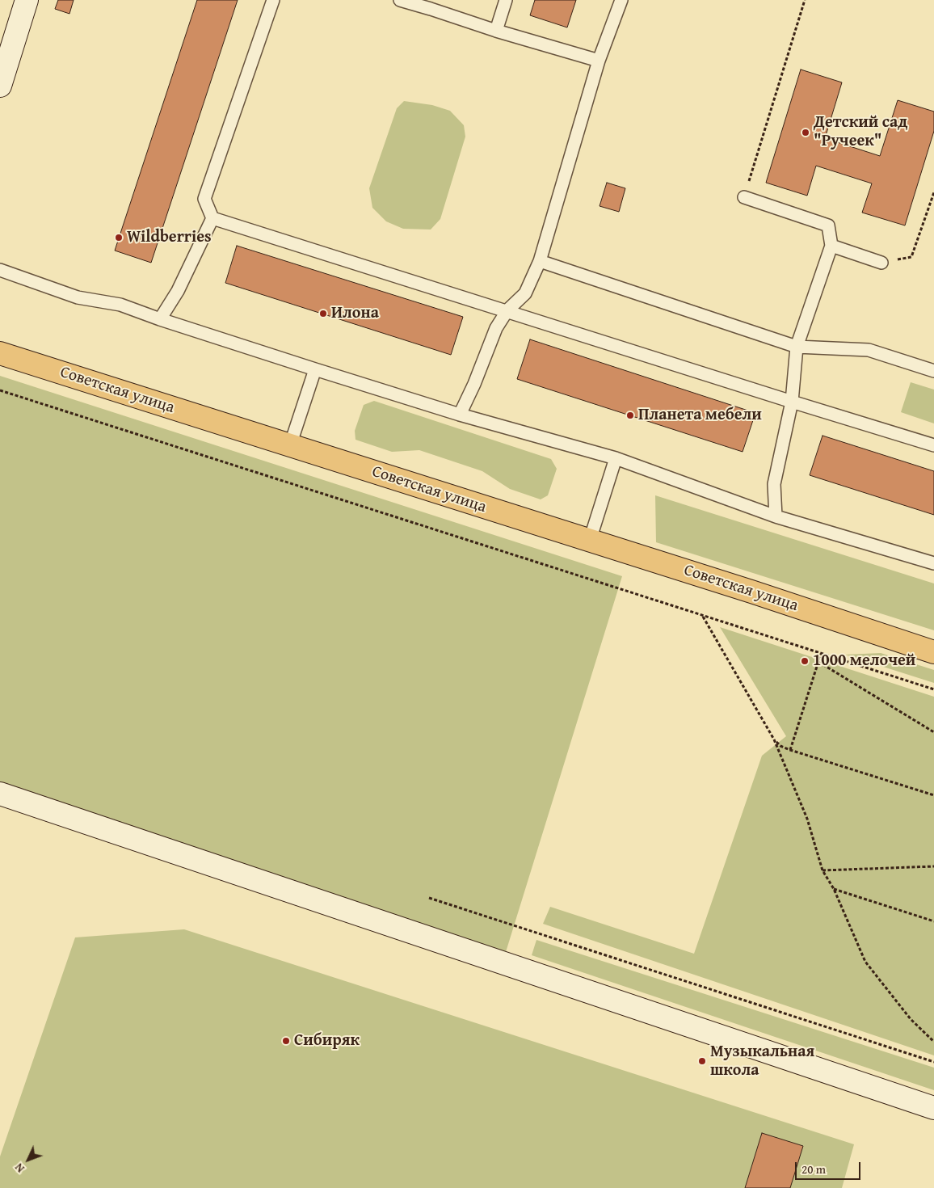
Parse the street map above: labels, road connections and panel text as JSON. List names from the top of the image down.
{
  "streets": {
    "main road": ["Советская улица"]
  },
  "places": [
    "Детский сад \"Ручеек\"",
    "Wildberries",
    "Илона",
    "Планета мебели",
    "1000 мелочей",
    "Сибиряк",
    "Музыкальная школа"
  ],
  "scale_bar": "20 m",
  "north": "bottom left"
}
